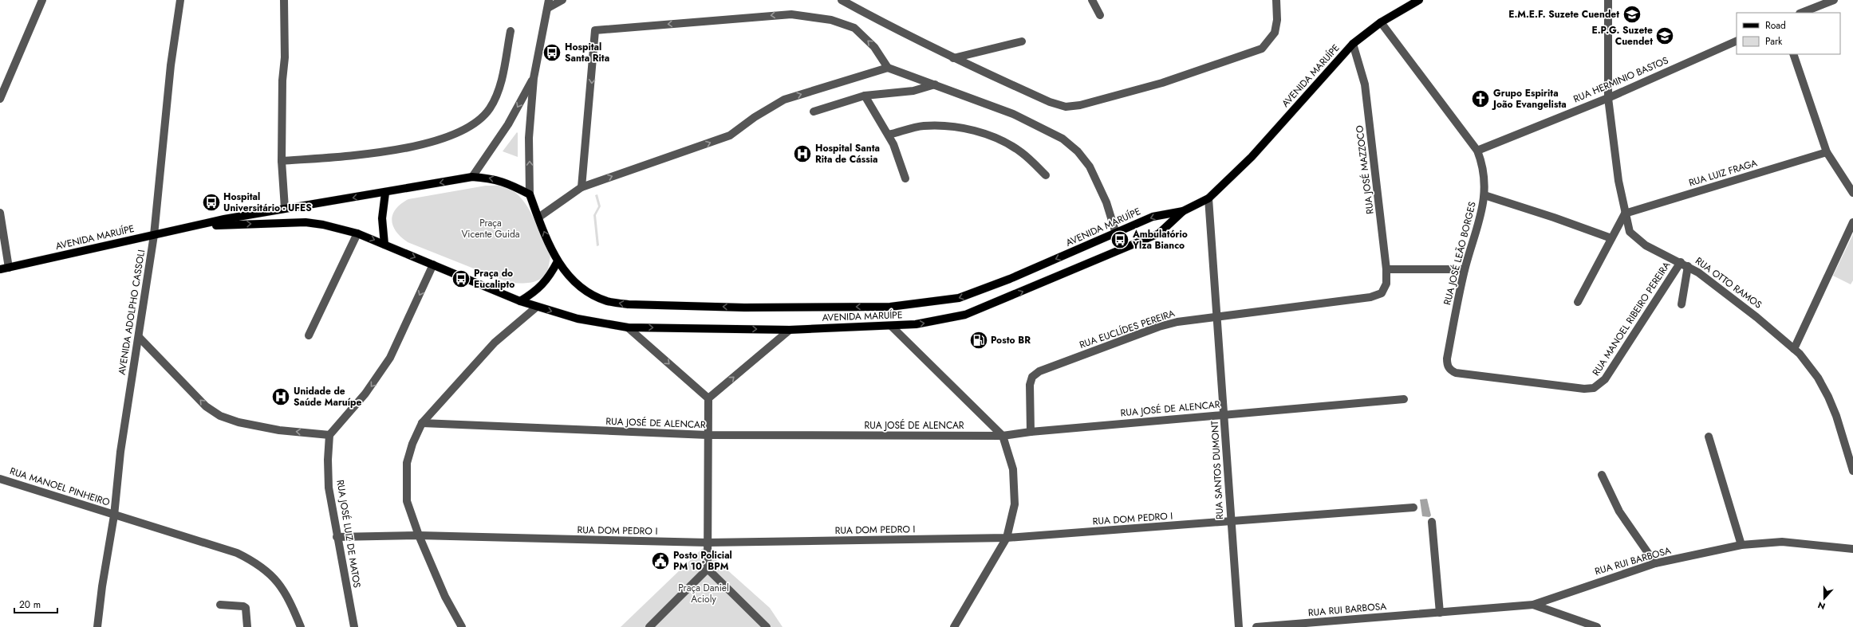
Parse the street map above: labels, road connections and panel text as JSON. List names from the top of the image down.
{
  "streets": {
    "main road": ["AVENIDA MARUÍPE"],
    "street": [
      "RUA HERMINIO BASTOS",
      "RUA JOSÉ MAZZOCO",
      "RUA LUIZ FRAGA",
      "RUA JOSÉ LEÃO BORGES",
      "RUA OTTO RAMOS",
      "AVENIDA ADOLPHO CASSOLI",
      "RUA MANOEL RIBEIRO PEREIRA",
      "RUA EUCLÍDES PEREIRA",
      "RUA JOSÉ DE ALENCAR",
      "RUA SANTOS DUMONT",
      "RUA MANOEL PINHEIRO",
      "RUA DOM PEDRO I",
      "RUA JOSÉ LUIZ DE MATOS",
      "RUA RUI BARBOSA"
    ]
  },
  "crossings": [
    ["AVENIDA MARUÍPE", "RUA JOSÉ MAZZOCO"],
    ["AVENIDA MARUÍPE", "RUA JOSÉ LEÃO BORGES"],
    ["AVENIDA MARUÍPE", "AVENIDA ADOLPHO CASSOLI"],
    ["AVENIDA MARUÍPE", "RUA SANTOS DUMONT"],
    ["RUA HERMINIO BASTOS", "RUA JOSÉ LEÃO BORGES"],
    ["RUA HERMINIO BASTOS", "RUA OTTO RAMOS"],
    ["RUA JOSÉ MAZZOCO", "RUA EUCLÍDES PEREIRA"],
    ["RUA LUIZ FRAGA", "RUA OTTO RAMOS"],
    ["RUA JOSÉ LEÃO BORGES", "RUA MANOEL RIBEIRO PEREIRA"],
    ["RUA OTTO RAMOS", "RUA MANOEL RIBEIRO PEREIRA"],
    ["AVENIDA ADOLPHO CASSOLI", "RUA MANOEL PINHEIRO"],
    ["RUA EUCLÍDES PEREIRA", "RUA JOSÉ DE ALENCAR"],
    ["RUA EUCLÍDES PEREIRA", "RUA SANTOS DUMONT"],
    ["RUA JOSÉ DE ALENCAR", "RUA SANTOS DUMONT"],
    ["RUA SANTOS DUMONT", "RUA DOM PEDRO I"],
    ["RUA DOM PEDRO I", "RUA JOSÉ LUIZ DE MATOS"]
  ],
  "parks": ["Praça Vicente Guida", "Praça Daniel Acioly"],
  "places": {
    "school or university": ["E.M.E.F. Suzete Cuendet", "E.P.G. Suzete Cuendet"],
    "bus stop": [
      "Hospital Santa Rita",
      "Hospital Universitário - UFES",
      "Ambulatório Ylza Bianco",
      "Praça do Eucalipto"
    ],
    "church": ["Grupo Espirita João Evangelista"],
    "hospital": ["Hospital Santa Rita de Cássia", "Unidade de Saúde Maruípe"],
    "fuel station": ["Posto BR"],
    "public building": ["Posto Policial PM 10˚ BPM"]
  },
  "legend": ["Road", "Park"],
  "scale_bar": "20 m",
  "north": "bottom"
}
